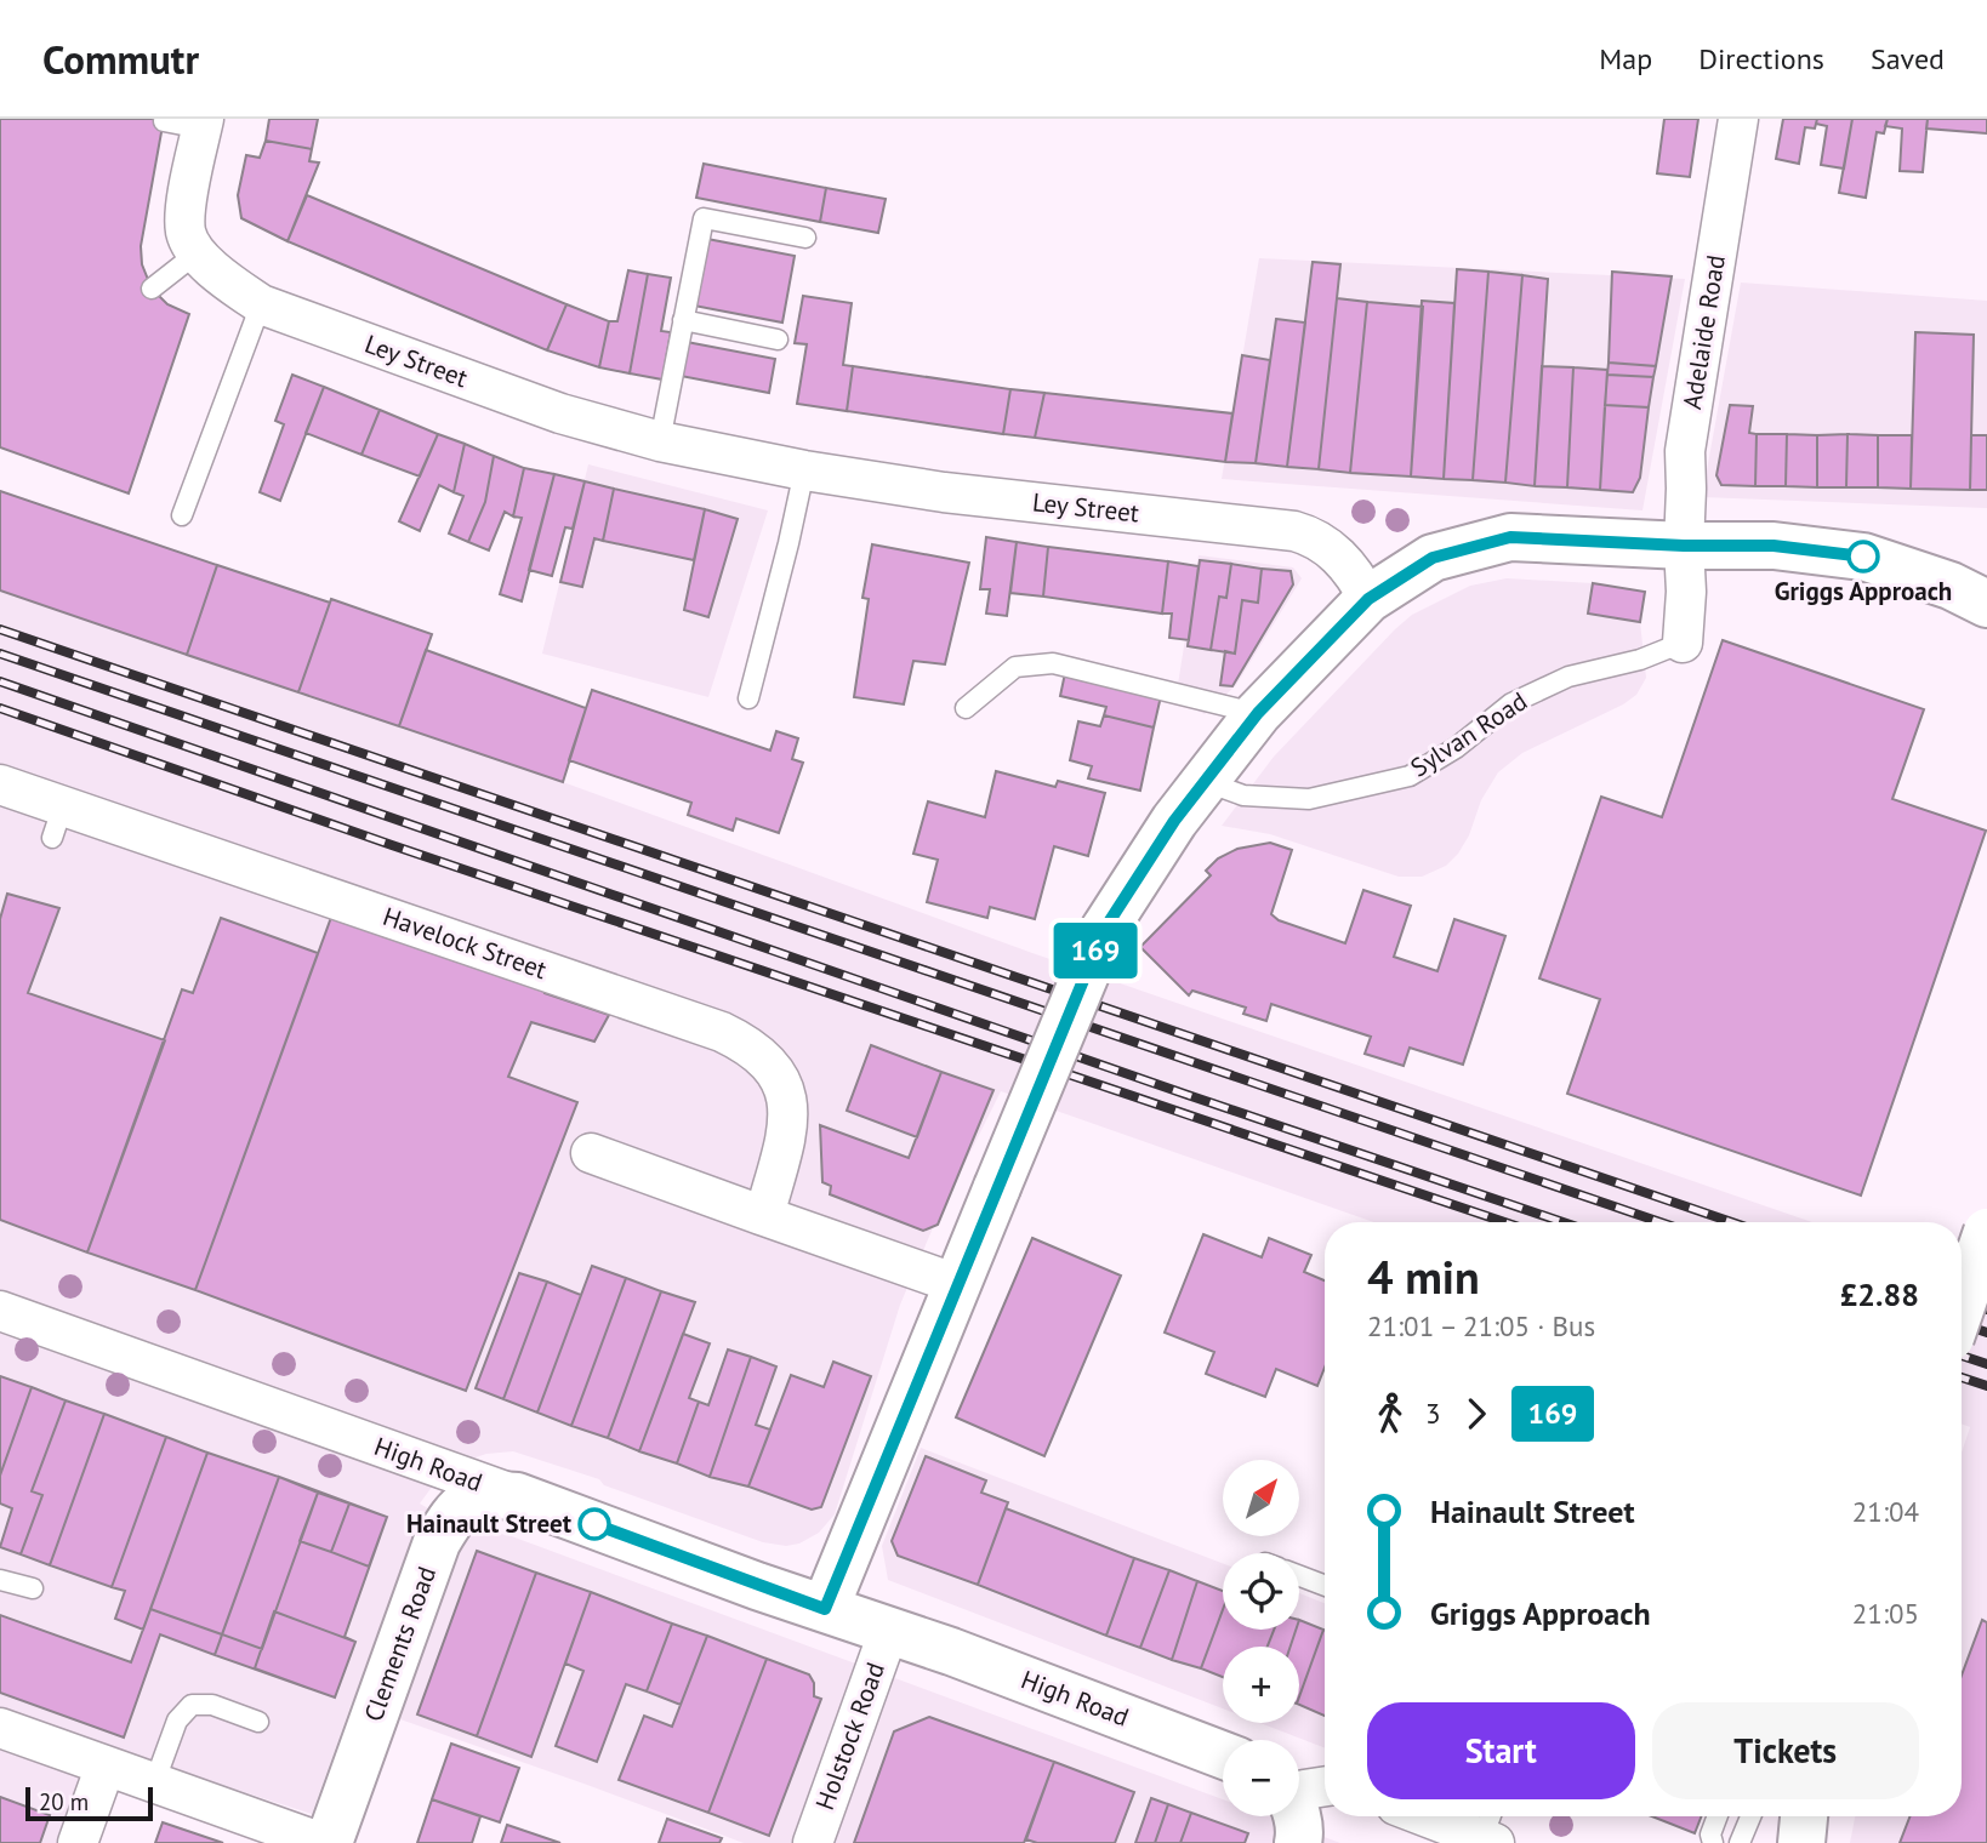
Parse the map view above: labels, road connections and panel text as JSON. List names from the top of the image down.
{
  "streets": {
    "street": [
      "Adelaide Road",
      "Ley Street",
      "Sylvan Road",
      "Havelock Street",
      "High Road",
      "Clements Road",
      "Holstock Road"
    ]
  },
  "crossings": [
    ["Adelaide Road", "Sylvan Road"],
    ["High Road", "Clements Road"],
    ["High Road", "Holstock Road"]
  ],
  "places": ["Griggs Approach", "Hainault Street"],
  "lines": ["bus line 169"],
  "scale_bar": "20 m",
  "north": "top right",
  "page": {
    "header": "Commutr",
    "nav": ["Map", "Directions", "Saved"],
    "on_map": "169",
    "heading": ["4 min", "21:01 – 21:05 · Bus", "£2.88"],
    "legs": ["3", "169"],
    "map_buttons": ["+", "−"],
    "list": [
      {
        "name": "Hainault Street",
        "value": "21:04"
      },
      {
        "name": "Griggs Approach",
        "value": "21:05"
      }
    ],
    "buttons": ["Start", "Tickets"],
    "scale": "20 m"
  }
}
